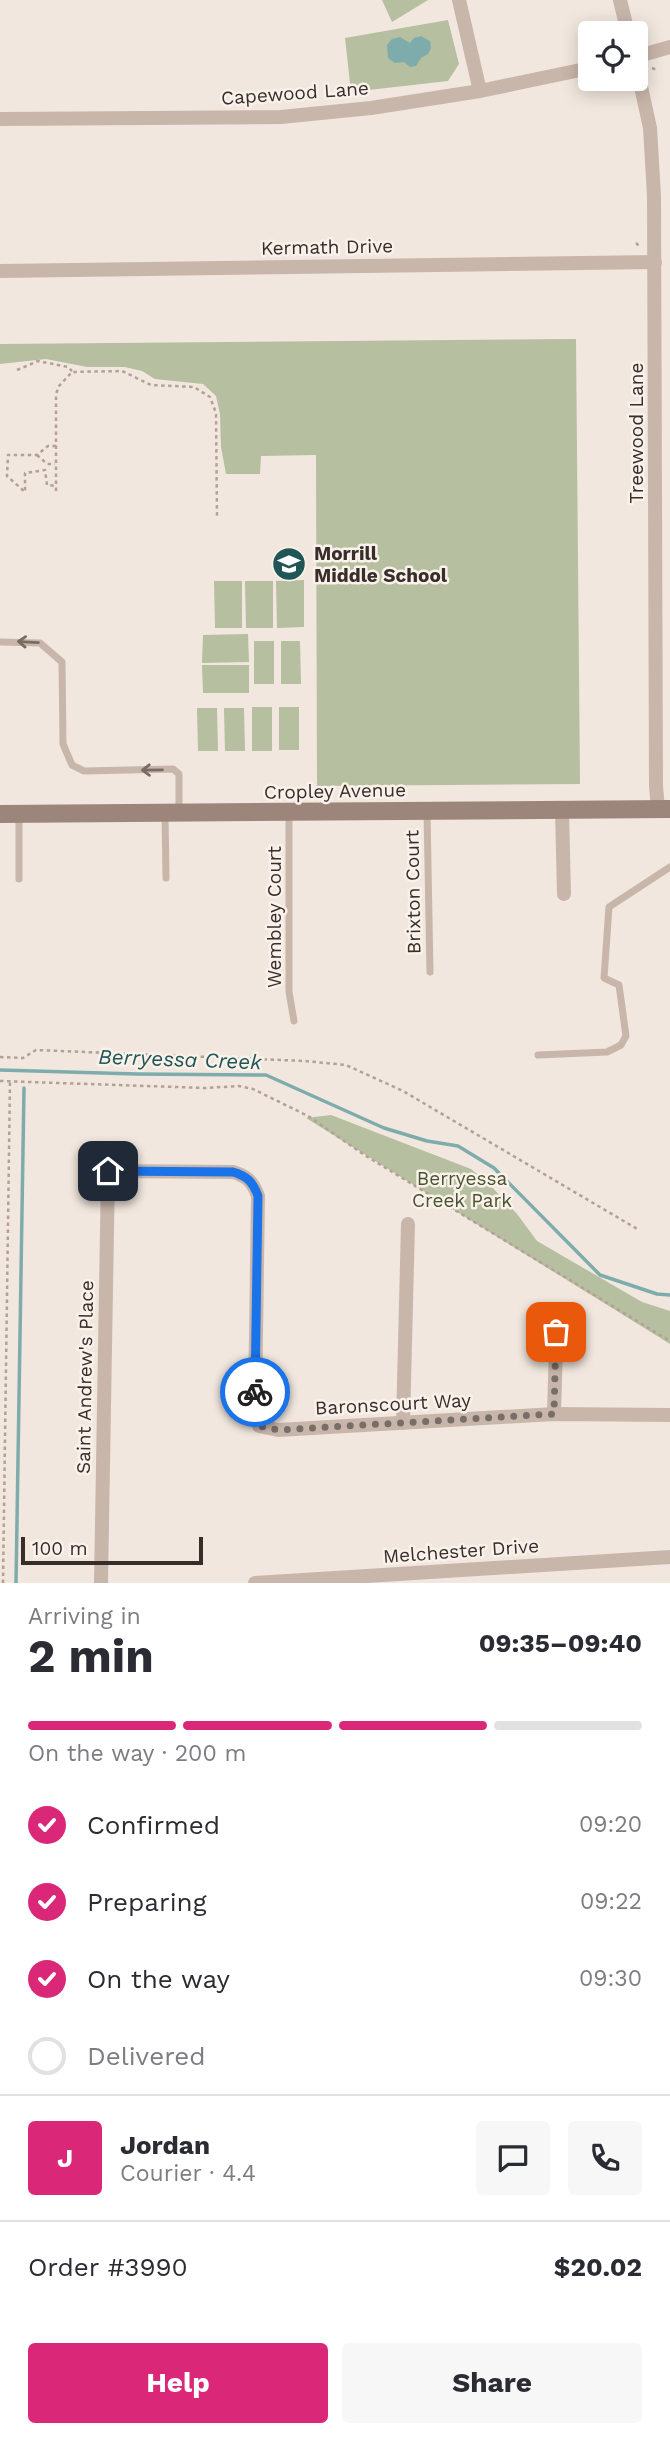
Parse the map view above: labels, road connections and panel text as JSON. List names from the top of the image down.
{
  "streets": {
    "street": [
      "Capewood Lane",
      "Kermath Drive",
      "Treewood Lane",
      "Cropley Avenue",
      "Saint Andrew's Place",
      "Baronscourt Way",
      "Melchester Drive"
    ],
    "lane": ["Brixton Court", "Wembley Court"]
  },
  "crossings": [
    ["Kermath Drive", "Treewood Lane"],
    ["Treewood Lane", "Cropley Avenue"],
    ["Cropley Avenue", "Brixton Court"],
    ["Cropley Avenue", "Wembley Court"],
    ["Saint Andrew's Place", "Baronscourt Way"]
  ],
  "water": ["Berryessa Creek"],
  "parks": ["Berryessa Creek Park"],
  "places": {
    "school or university": ["Morrill Middle School"]
  },
  "scale_bar": "100 m",
  "page": {
    "scale": "100 m",
    "heading": ["2 min", "Arriving in", "09:35–09:40"],
    "panel": [
      "Jordan",
      "Courier · 4.4",
      "Order #3990",
      "$20.02"
    ],
    "bar": "On the way · 200 m",
    "list": [
      ["Confirmed", "09:20"],
      ["Preparing", "09:22"],
      ["On the way", "09:30"],
      "Delivered"
    ],
    "round": "J",
    "buttons": ["Help", "Share"]
  }
}
